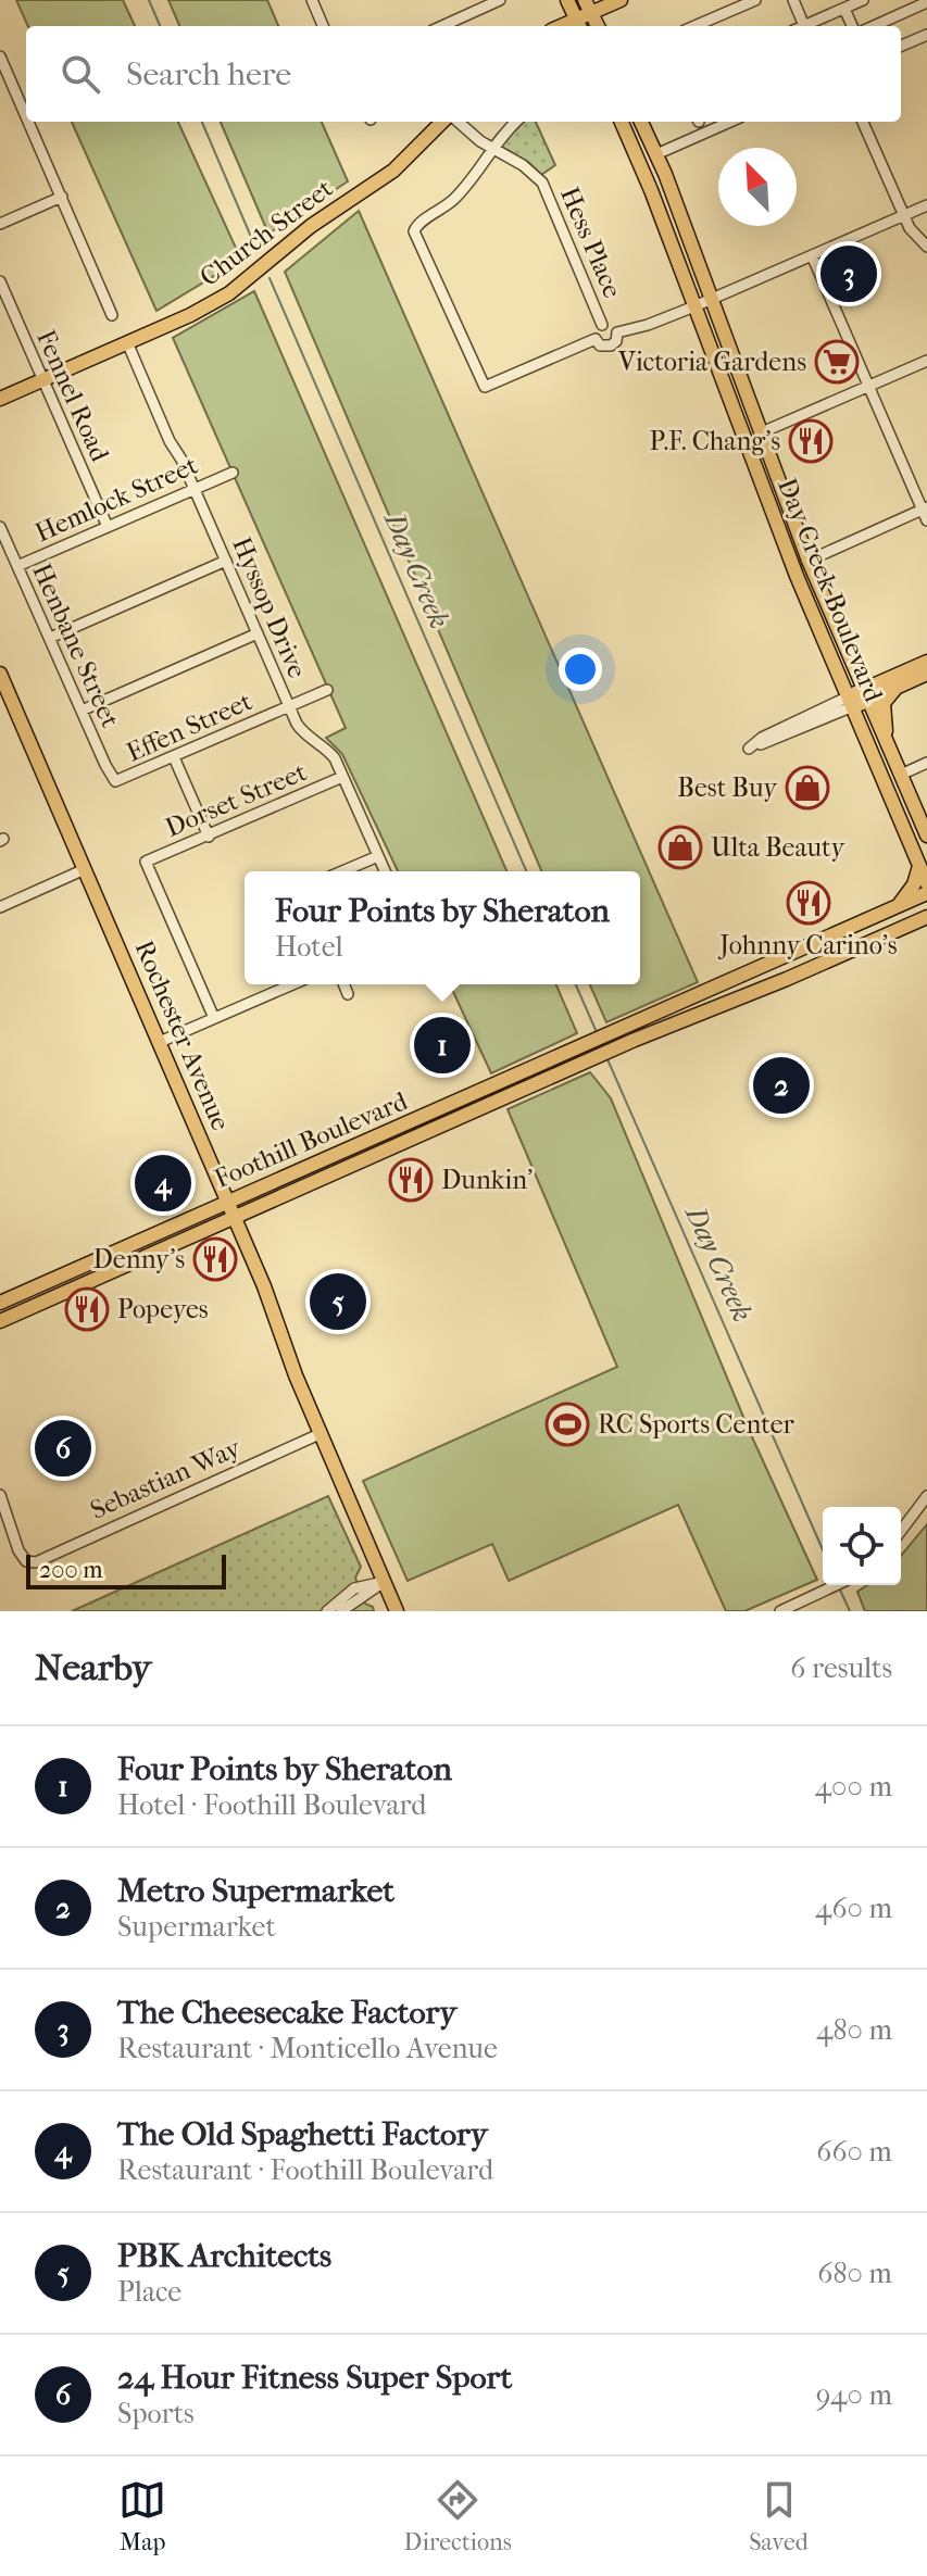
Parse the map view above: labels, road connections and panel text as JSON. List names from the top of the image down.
{
  "streets": {
    "main road": [
      "Church Street",
      "Day Creek Boulevard",
      "Rochester Avenue",
      "Foothill Boulevard"
    ],
    "street": [
      "Hess Place",
      "Fennel Road",
      "Hemlock Street",
      "Hyssop Drive",
      "Henbane Street",
      "Effen Street",
      "Dorset Street",
      "Sebastian Way"
    ]
  },
  "crossings": [
    ["Church Street", "Fennel Road"],
    ["Church Street", "Hyssop Drive"],
    ["Fennel Road", "Hemlock Street"],
    ["Hemlock Street", "Hyssop Drive"],
    ["Hemlock Street", "Henbane Street"],
    ["Hyssop Drive", "Effen Street"],
    ["Hyssop Drive", "Dorset Street"],
    ["Henbane Street", "Effen Street"],
    ["Rochester Avenue", "Foothill Boulevard"],
    ["Rochester Avenue", "Sebastian Way"]
  ],
  "water": ["Day Creek"],
  "places": {
    "supermarket": ["Victoria Gardens"],
    "restaurant": [
      "P.F. Chang's",
      "Johnny Carino's",
      "Dunkin'",
      "Denny's",
      "Popeyes"
    ],
    "shop": ["Best Buy", "Ulta Beauty"],
    "sports": ["RC Sports Center"]
  },
  "scale_bar": "200 m",
  "north": "top left",
  "page": {
    "search": "Search here",
    "pins": [
      "3",
      "1",
      "2",
      "4",
      "5",
      "6"
    ],
    "popup": ["Four Points by Sheraton", "Hotel"],
    "scale": "200 m",
    "heading": ["Nearby", "6 results"],
    "list": [
      {
        "mark": "1",
        "name": "Four Points by Sheraton",
        "note": "Hotel · Foothill Boulevard",
        "value": "400 m"
      },
      {
        "mark": "2",
        "name": "Metro Supermarket",
        "note": "Supermarket",
        "value": "460 m"
      },
      {
        "mark": "3",
        "name": "The Cheesecake Factory",
        "note": "Restaurant · Monticello Avenue",
        "value": "480 m"
      },
      {
        "mark": "4",
        "name": "The Old Spaghetti Factory",
        "note": "Restaurant · Foothill Boulevard",
        "value": "660 m"
      },
      {
        "mark": "5",
        "name": "PBK Architects",
        "note": "Place",
        "value": "680 m"
      },
      {
        "mark": "6",
        "name": "24 Hour Fitness Super Sport",
        "note": "Sports",
        "value": "940 m"
      }
    ],
    "nav": ["Map", "Directions", "Saved"]
  }
}
